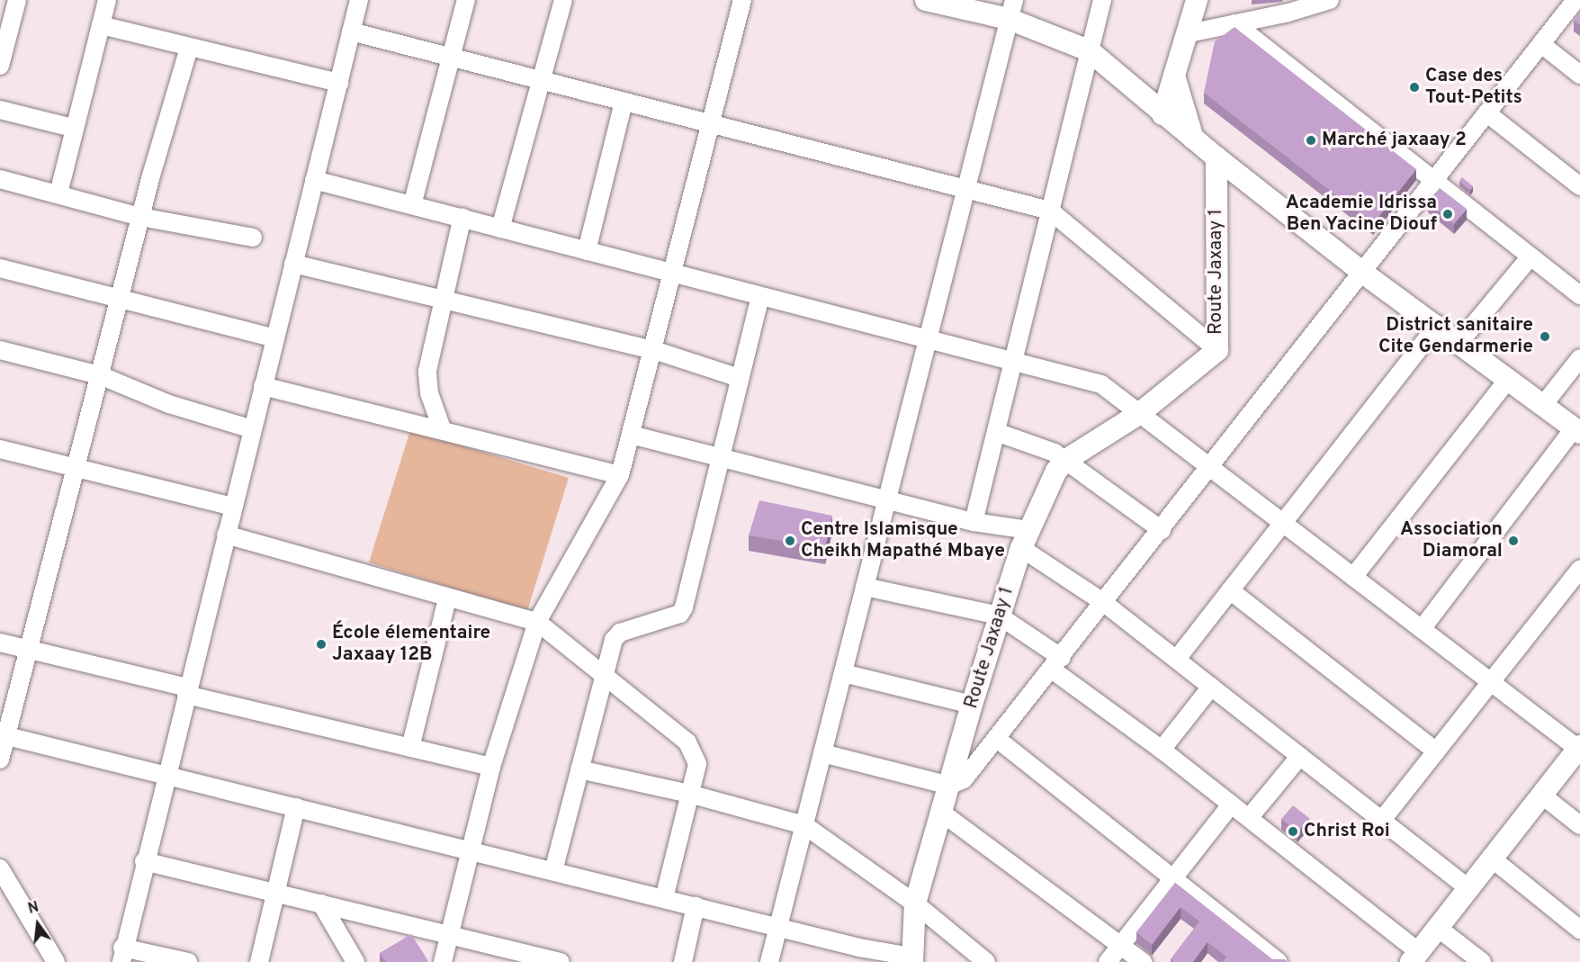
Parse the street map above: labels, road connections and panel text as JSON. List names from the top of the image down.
{
  "streets": {
    "street": ["Route Jaxaay 1"]
  },
  "places": [
    "Case des Tout-Petits",
    "Marché jaxaay 2",
    "Academie Idrissa Ben Yacine Diouf",
    "District sanitaire Cite Gendarmerie",
    "Centre Islamisque Cheikh Mapathé Mbaye",
    "Association Diamoral",
    "École élementaire Jaxaay 12B",
    "Christ Roi"
  ],
  "north": "top"
}
